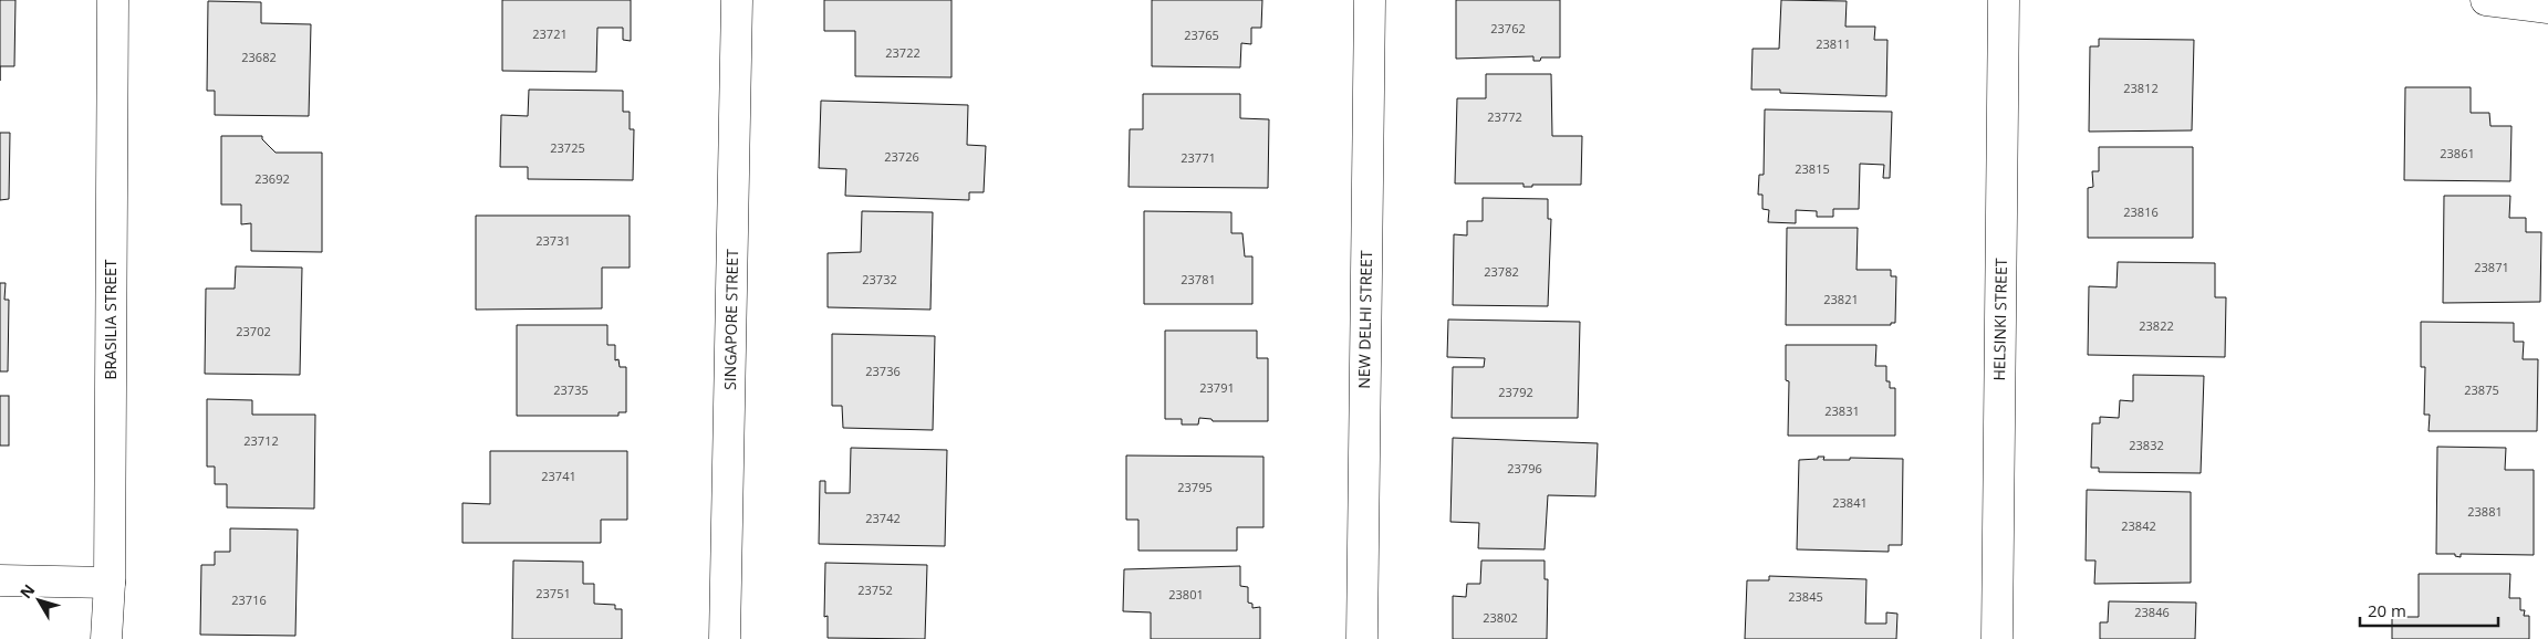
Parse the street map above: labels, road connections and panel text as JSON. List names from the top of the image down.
{
  "streets": {
    "street": [
      "BRASILIA STREET",
      "SINGAPORE STREET",
      "NEW DELHI STREET",
      "HELSINKI STREET"
    ]
  },
  "house_numbers": [
    "23762",
    "23721",
    "23765",
    "23811",
    "23722",
    "23682",
    "23812",
    "23772",
    "23725",
    "23861",
    "23726",
    "23771",
    "23815",
    "23692",
    "23816",
    "23731",
    "23871",
    "23782",
    "23732",
    "23781",
    "23821",
    "23822",
    "23702",
    "23736",
    "23791",
    "23735",
    "23875",
    "23792",
    "23831",
    "23712",
    "23832",
    "23796",
    "23741",
    "23795",
    "23841",
    "23881",
    "23742",
    "23842",
    "23752",
    "23751",
    "23801",
    "23845",
    "23716",
    "23846",
    "23802"
  ],
  "scale_bar": "20 m",
  "north": "top left"
}
